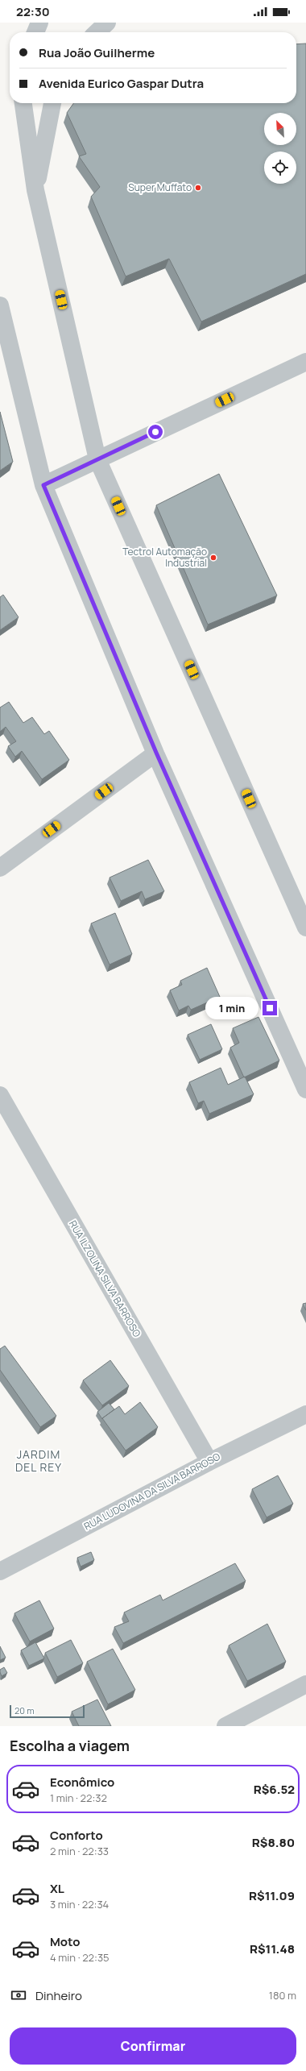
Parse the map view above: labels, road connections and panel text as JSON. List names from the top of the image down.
{
  "streets": {
    "street": ["RUA ILZOLINA SILVA BARROSO", "RUA LUDOVINA DA SILVA BARROSO"]
  },
  "crossings": [
    ["RUA ILZOLINA SILVA BARROSO", "RUA LUDOVINA DA SILVA BARROSO"]
  ],
  "districts": ["JARDIM DEL REY"],
  "places": ["Super Muffato", "Tectrol Automação Industrial"],
  "scale_bar": "20 m",
  "north": "top left",
  "page": {
    "status": "22:30",
    "banner": ["Rua João Guilherme", "Avenida Eurico Gaspar Dutra"],
    "bubble": "1 min",
    "scale": "20 m",
    "heading": "Escolha a viagem",
    "list": [
      {
        "name": "Econômico",
        "note": "1 min · 22:32",
        "value": "R$6.52"
      },
      {
        "name": "Conforto",
        "note": "2 min · 22:33",
        "value": "R$8.80"
      },
      {
        "name": "XL",
        "note": "3 min · 22:34",
        "value": "R$11.09"
      },
      {
        "name": "Moto",
        "note": "4 min · 22:35",
        "value": "R$11.48"
      }
    ],
    "pay": ["Dinheiro", "180 m"],
    "buttons": "Confirmar"
  }
}
